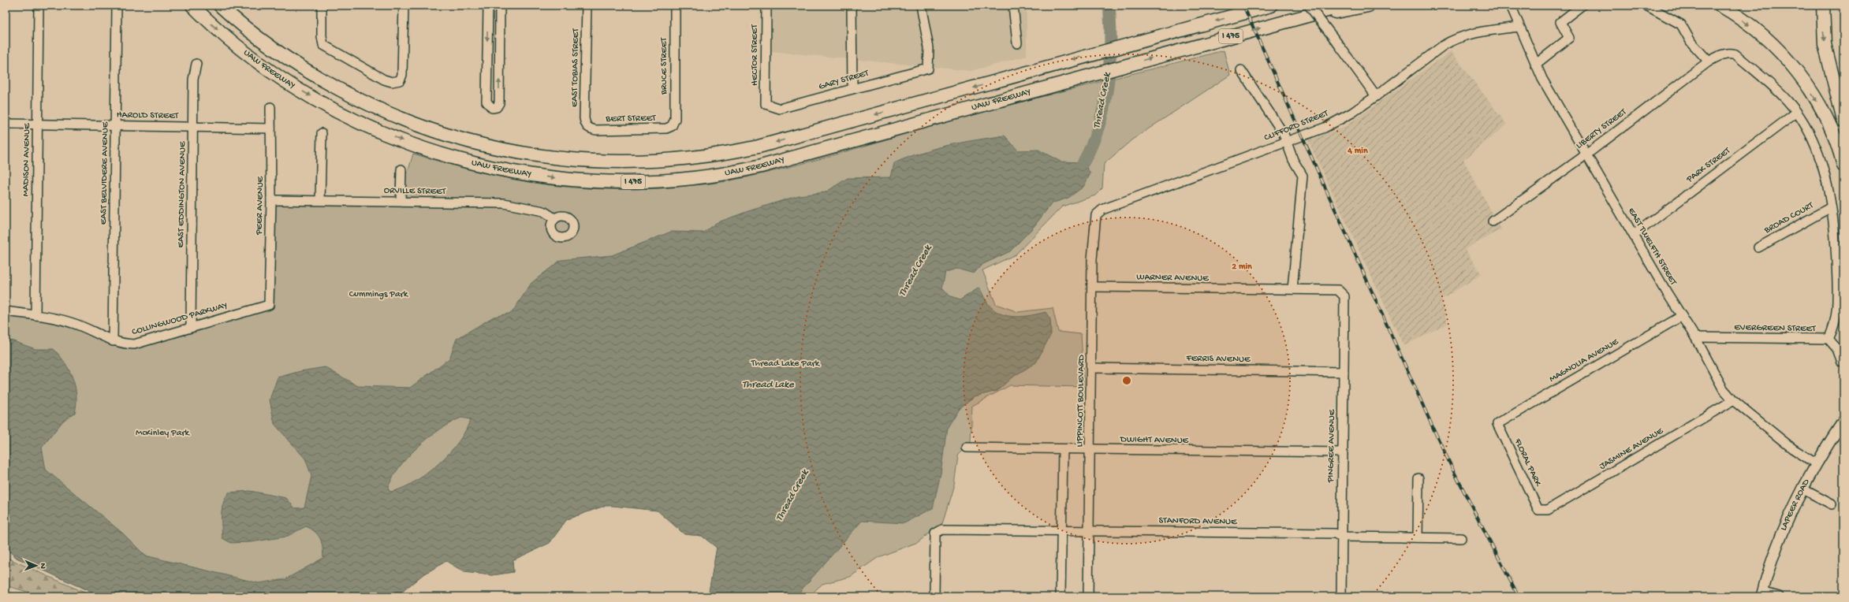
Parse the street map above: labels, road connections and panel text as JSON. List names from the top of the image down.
{
  "streets": {
    "highway": ["I 475", "UAW FREEWAY"],
    "main road": ["LAPEER ROAD"],
    "street": [
      "HECTOR STREET",
      "BRUCE STREET",
      "EAST TOBIAS STREET",
      "GARY STREET",
      "HAROLD STREET",
      "BERT STREET",
      "CLIFFORD STREET",
      "LIBERTY STREET",
      "MADISON AVENUE",
      "PARK STREET",
      "EAST BELVIDERE AVENUE",
      "ORVILLE STREET",
      "EAST EDDINGTON AVENUE",
      "PEER AVENUE",
      "BROAD COURT",
      "EAST TWELFTH STREET",
      "WARNER AVENUE",
      "COLLINGWOOD PARKWAY",
      "EVERGREEN STREET",
      "FERRIS AVENUE",
      "MAGNOLIA AVENUE",
      "LIPPINCOTT BOULEVARD",
      "DWIGHT AVENUE",
      "PINGREE AVENUE",
      "JASMINE AVENUE",
      "FLORAL PARK",
      "STANFORD AVENUE"
    ]
  },
  "crossings": [
    ["HECTOR STREET", "GARY STREET"],
    ["BRUCE STREET", "BERT STREET"],
    ["EAST TOBIAS STREET", "BERT STREET"],
    ["HAROLD STREET", "MADISON AVENUE"],
    ["HAROLD STREET", "EAST BELVIDERE AVENUE"],
    ["HAROLD STREET", "EAST EDDINGTON AVENUE"],
    ["HAROLD STREET", "PEER AVENUE"],
    ["CLIFFORD STREET", "EAST TWELFTH STREET"],
    ["CLIFFORD STREET", "LIPPINCOTT BOULEVARD"],
    ["LIBERTY STREET", "PARK STREET"],
    ["LIBERTY STREET", "EAST TWELFTH STREET"],
    ["MADISON AVENUE", "COLLINGWOOD PARKWAY"],
    ["PARK STREET", "EAST TWELFTH STREET"],
    ["EAST BELVIDERE AVENUE", "COLLINGWOOD PARKWAY"],
    ["ORVILLE STREET", "PEER AVENUE"],
    ["EAST EDDINGTON AVENUE", "COLLINGWOOD PARKWAY"],
    ["PEER AVENUE", "COLLINGWOOD PARKWAY"],
    ["EAST TWELFTH STREET", "EVERGREEN STREET"],
    ["EAST TWELFTH STREET", "MAGNOLIA AVENUE"],
    ["EAST TWELFTH STREET", "JASMINE AVENUE"],
    ["EAST TWELFTH STREET", "LAPEER ROAD"],
    ["WARNER AVENUE", "LIPPINCOTT BOULEVARD"],
    ["WARNER AVENUE", "PINGREE AVENUE"],
    ["FERRIS AVENUE", "LIPPINCOTT BOULEVARD"],
    ["FERRIS AVENUE", "PINGREE AVENUE"],
    ["MAGNOLIA AVENUE", "FLORAL PARK"],
    ["LIPPINCOTT BOULEVARD", "DWIGHT AVENUE"],
    ["LIPPINCOTT BOULEVARD", "STANFORD AVENUE"],
    ["DWIGHT AVENUE", "PINGREE AVENUE"],
    ["PINGREE AVENUE", "STANFORD AVENUE"],
    ["JASMINE AVENUE", "FLORAL PARK"]
  ],
  "water": ["Thread Creek", "Thread Lake"],
  "parks": ["Cummings Park", "Thread Lake Park", "McKinley Park"],
  "north": "right",
  "rings": ["4 min", "2 min"]
}
